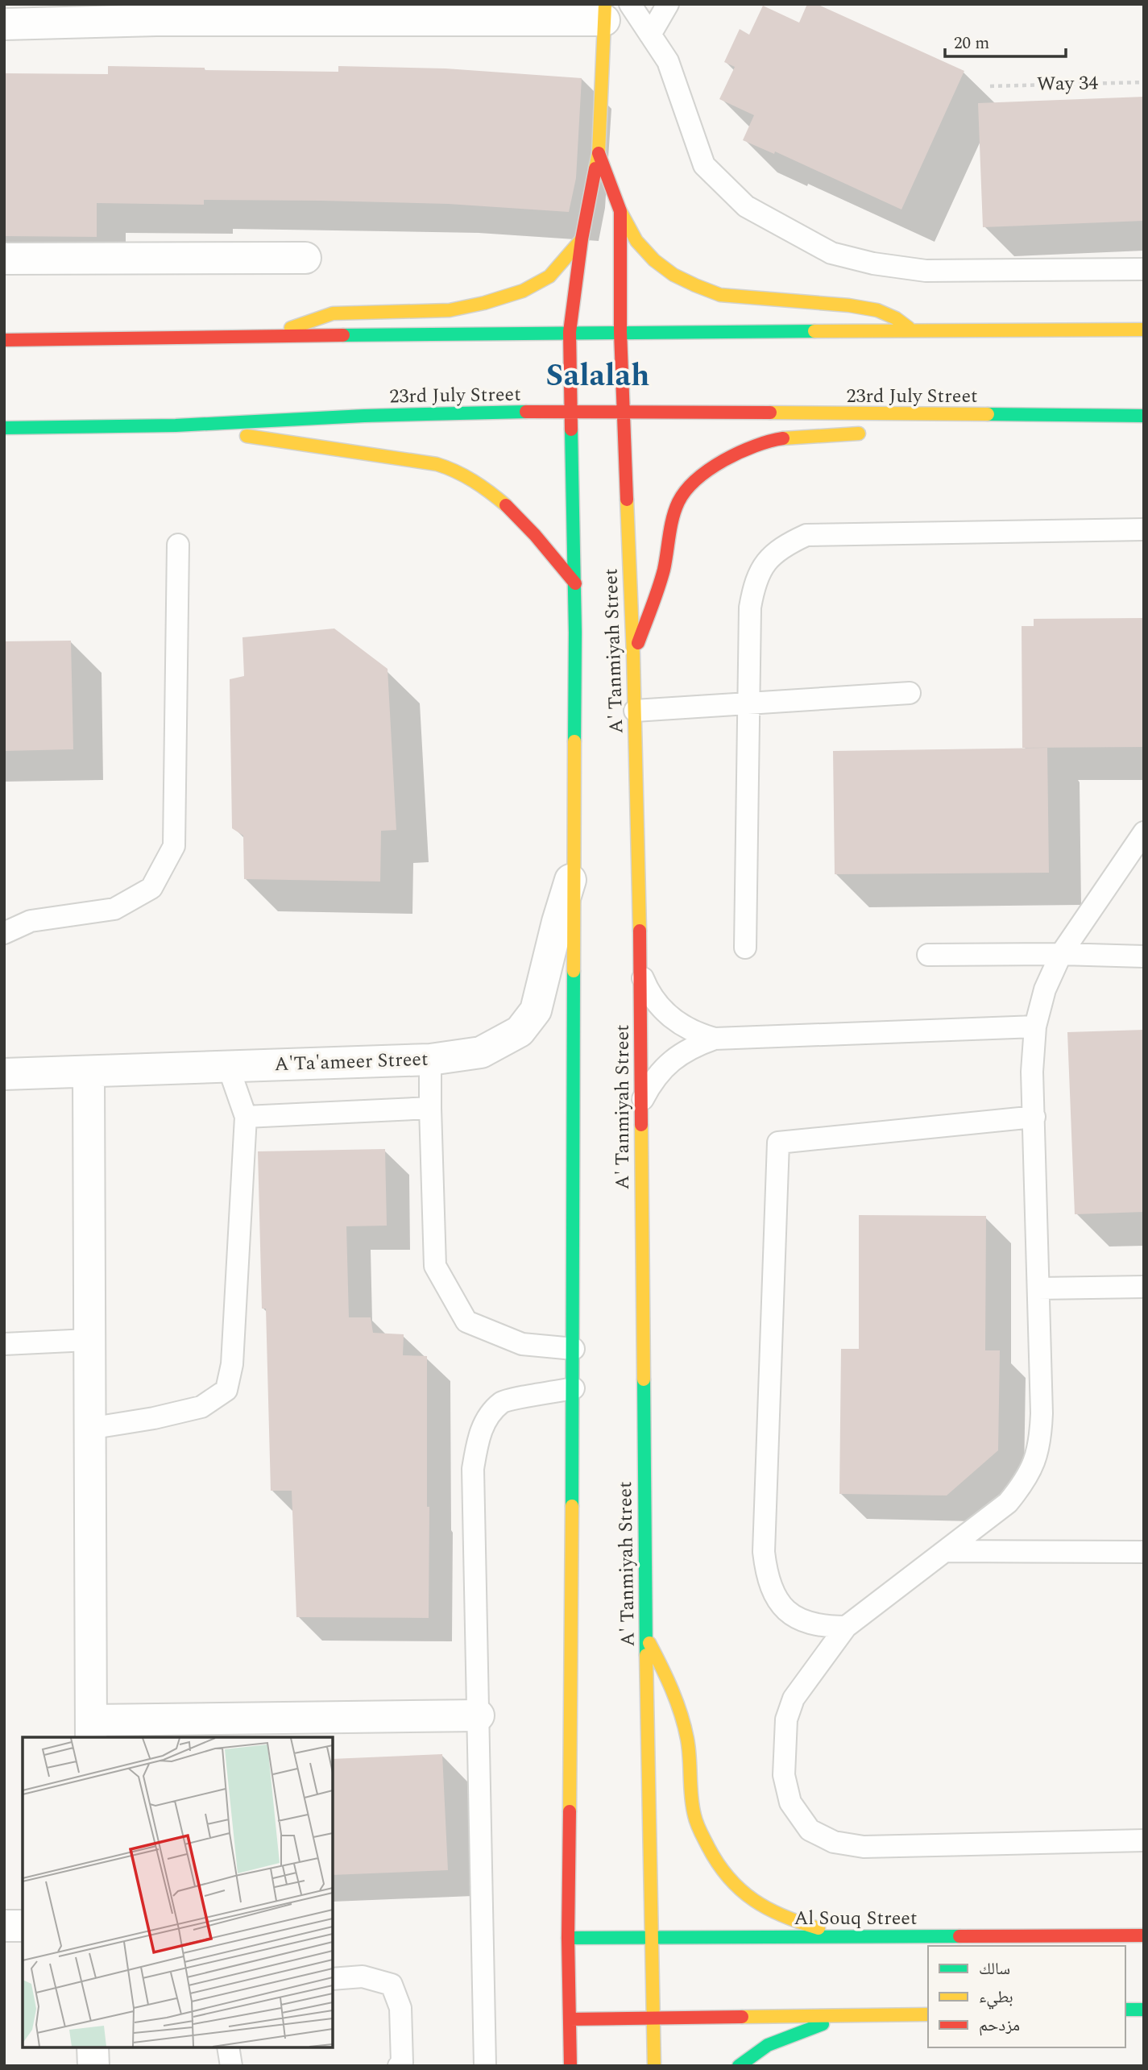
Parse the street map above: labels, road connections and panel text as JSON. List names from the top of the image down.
{
  "streets": {
    "street": [
      "23rd July Street",
      "A' Tanmiyah Street",
      "A'Ta'ameer Street",
      "Al Souq Street"
    ],
    "path": ["Way 34"]
  },
  "crossings": [
    ["23rd July Street", "A' Tanmiyah Street"],
    ["A' Tanmiyah Street", "A'Ta'ameer Street"],
    ["A' Tanmiyah Street", "Al Souq Street"]
  ],
  "districts": ["Salalah"],
  "legend": ["سالك", "بطيء", "مزدحم"],
  "scale_bar": "20 m"
}
